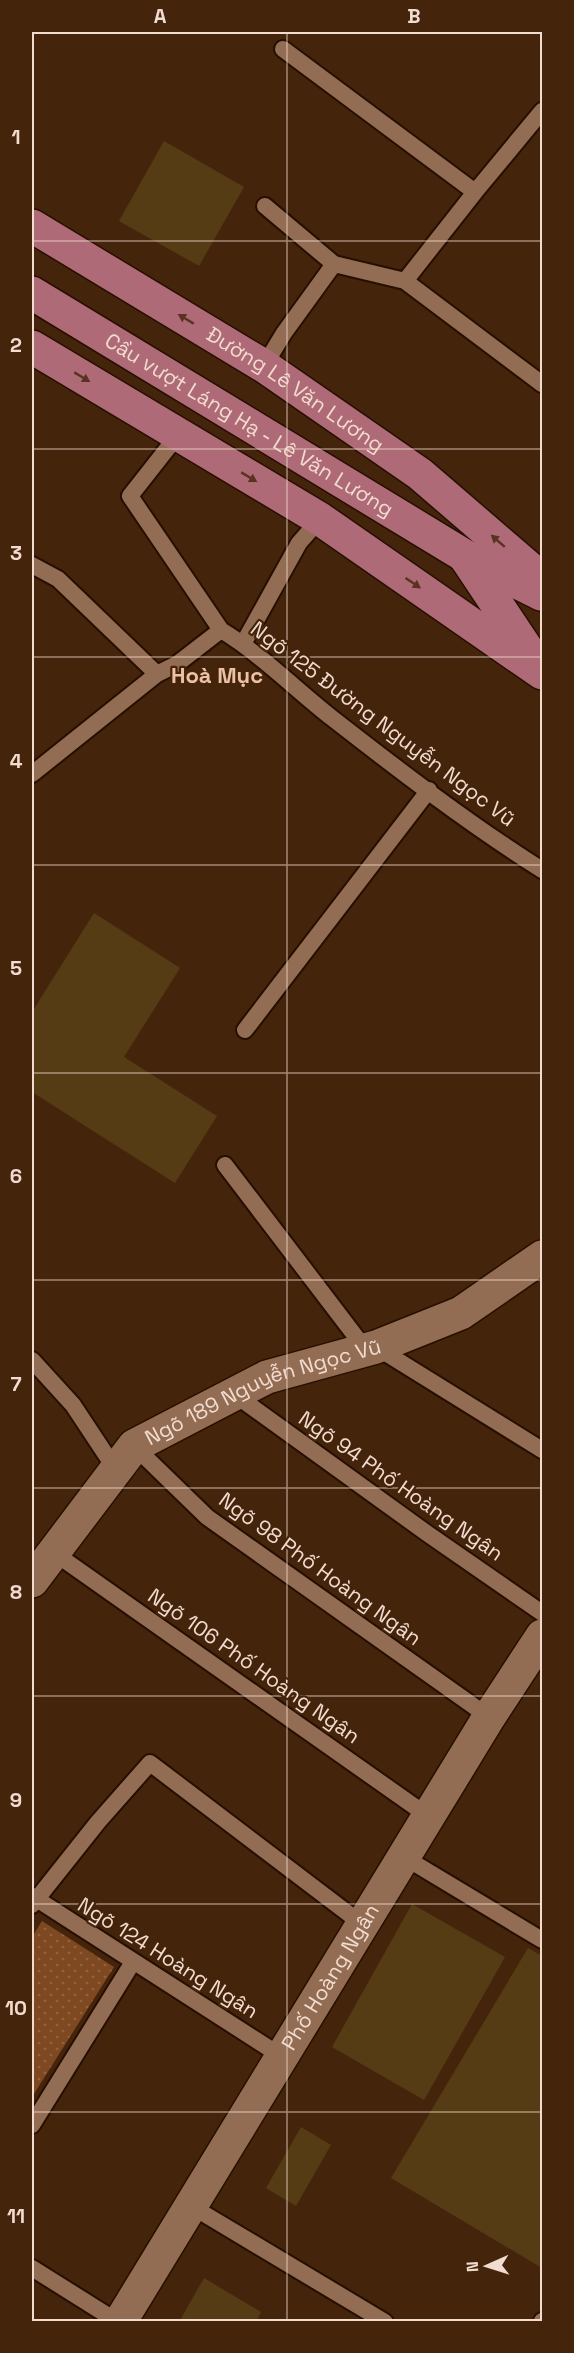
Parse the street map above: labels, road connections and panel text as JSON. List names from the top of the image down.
{
  "streets": {
    "main road": ["Đường Lê Văn Lương", "Cầu vượt Láng Hạ - Lê Văn Lương"],
    "street": ["Ngõ 189 Nguyễn Ngọc Vũ", "Phố Hoàng Ngân"],
    "lane": [
      "Ngõ 125 Đường Nguyễn Ngọc Vũ",
      "Ngõ 94 Phố Hoàng Ngân",
      "Ngõ 98 Phố Hoàng Ngân",
      "Ngõ 106 Phố Hoàng Ngân",
      "Ngõ 124 Hoàng Ngân"
    ]
  },
  "crossings": [
    ["Ngõ 189 Nguyễn Ngọc Vũ", "Ngõ 94 Phố Hoàng Ngân"],
    ["Ngõ 189 Nguyễn Ngọc Vũ", "Ngõ 98 Phố Hoàng Ngân"],
    ["Ngõ 189 Nguyễn Ngọc Vũ", "Ngõ 106 Phố Hoàng Ngân"],
    ["Ngõ 98 Phố Hoàng Ngân", "Phố Hoàng Ngân"],
    ["Ngõ 106 Phố Hoàng Ngân", "Phố Hoàng Ngân"],
    ["Ngõ 124 Hoàng Ngân", "Phố Hoàng Ngân"]
  ],
  "districts": ["Hoà Mục"],
  "north": "left",
  "grid": {
    "columns": ["A", "B"],
    "rows": [
      "1",
      "2",
      "3",
      "4",
      "5",
      "6",
      "7",
      "8",
      "9",
      "10",
      "11"
    ]
  }
}
